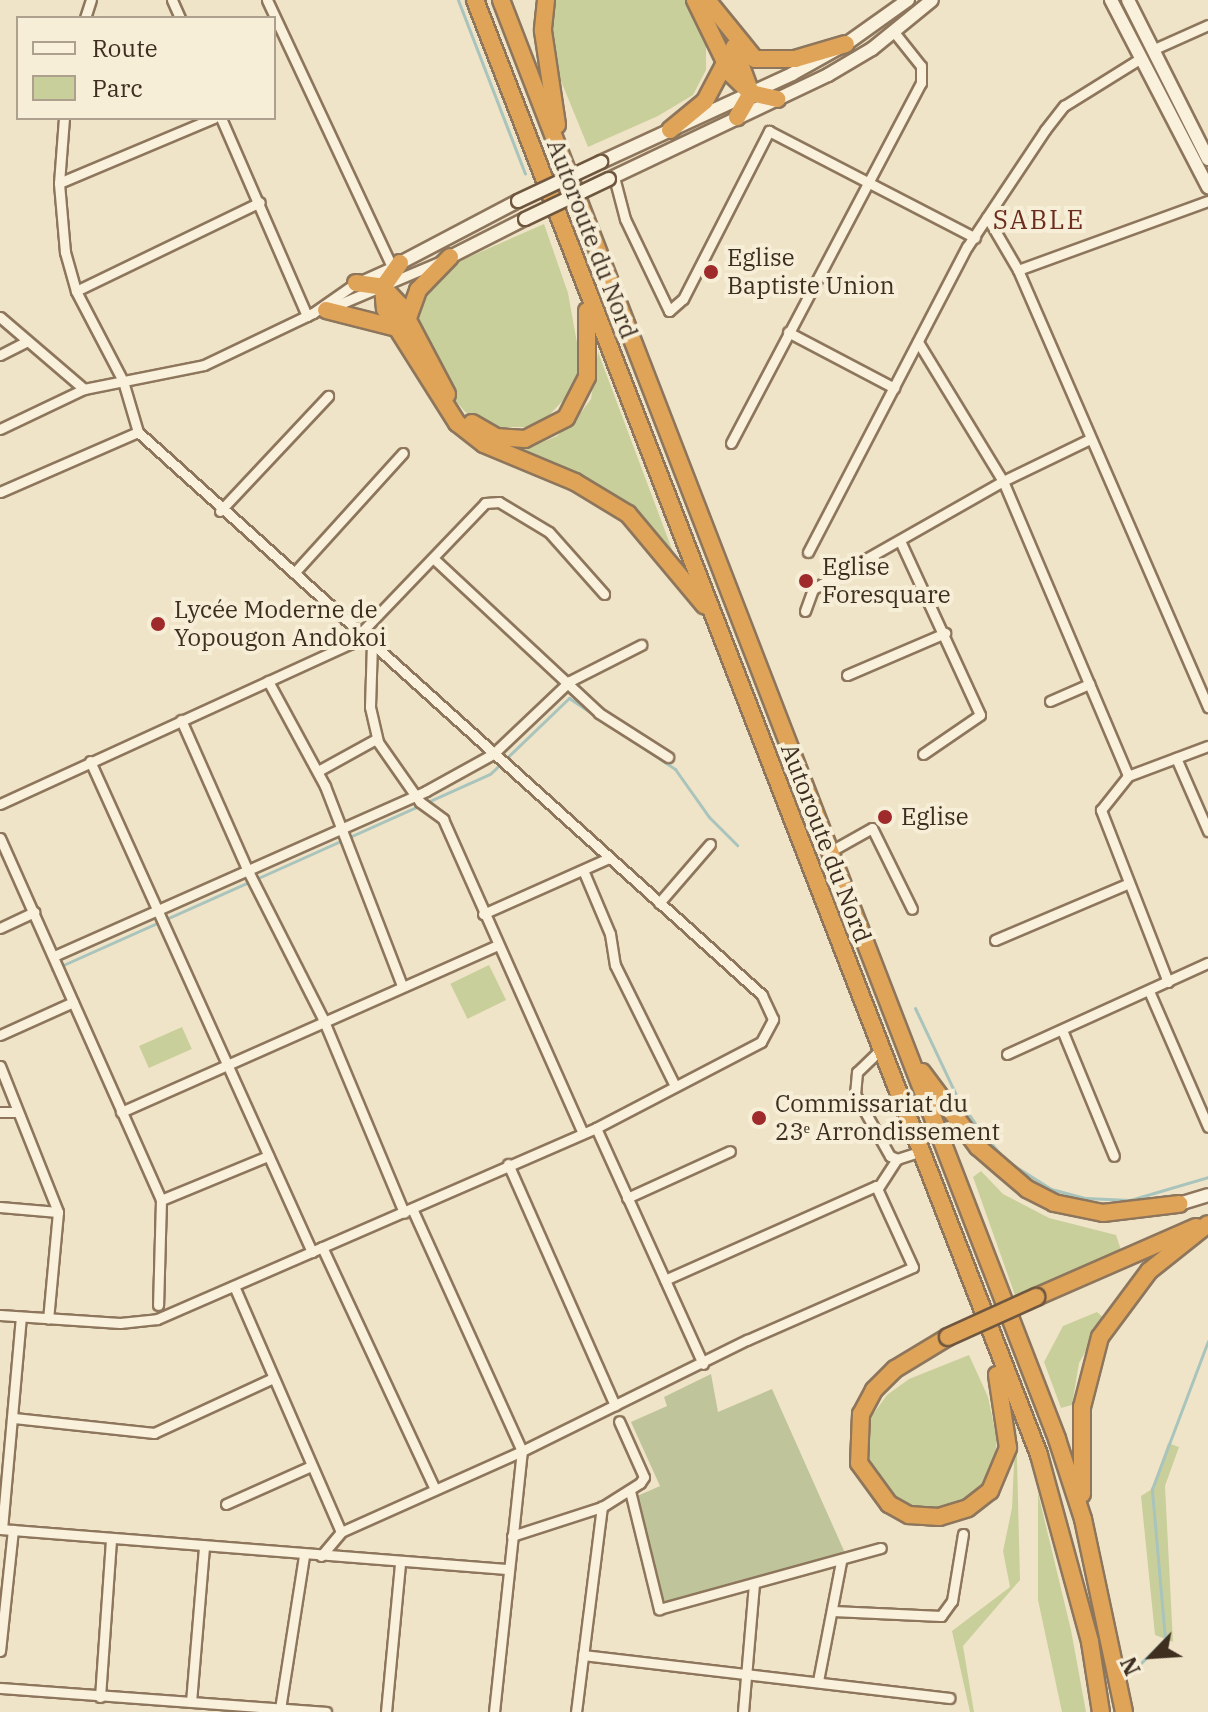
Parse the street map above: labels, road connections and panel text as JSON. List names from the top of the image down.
{
  "streets": {
    "highway": ["Autoroute du Nord"]
  },
  "districts": ["SABLE"],
  "places": [
    "Eglise Baptiste Union",
    "Eglise Foresquare",
    "Lycée Moderne de Yopougon Andokoi",
    "Eglise",
    "Commissariat du 23ᵉ Arrondissement"
  ],
  "legend": ["Route", "Parc"],
  "north": "bottom left"
}
